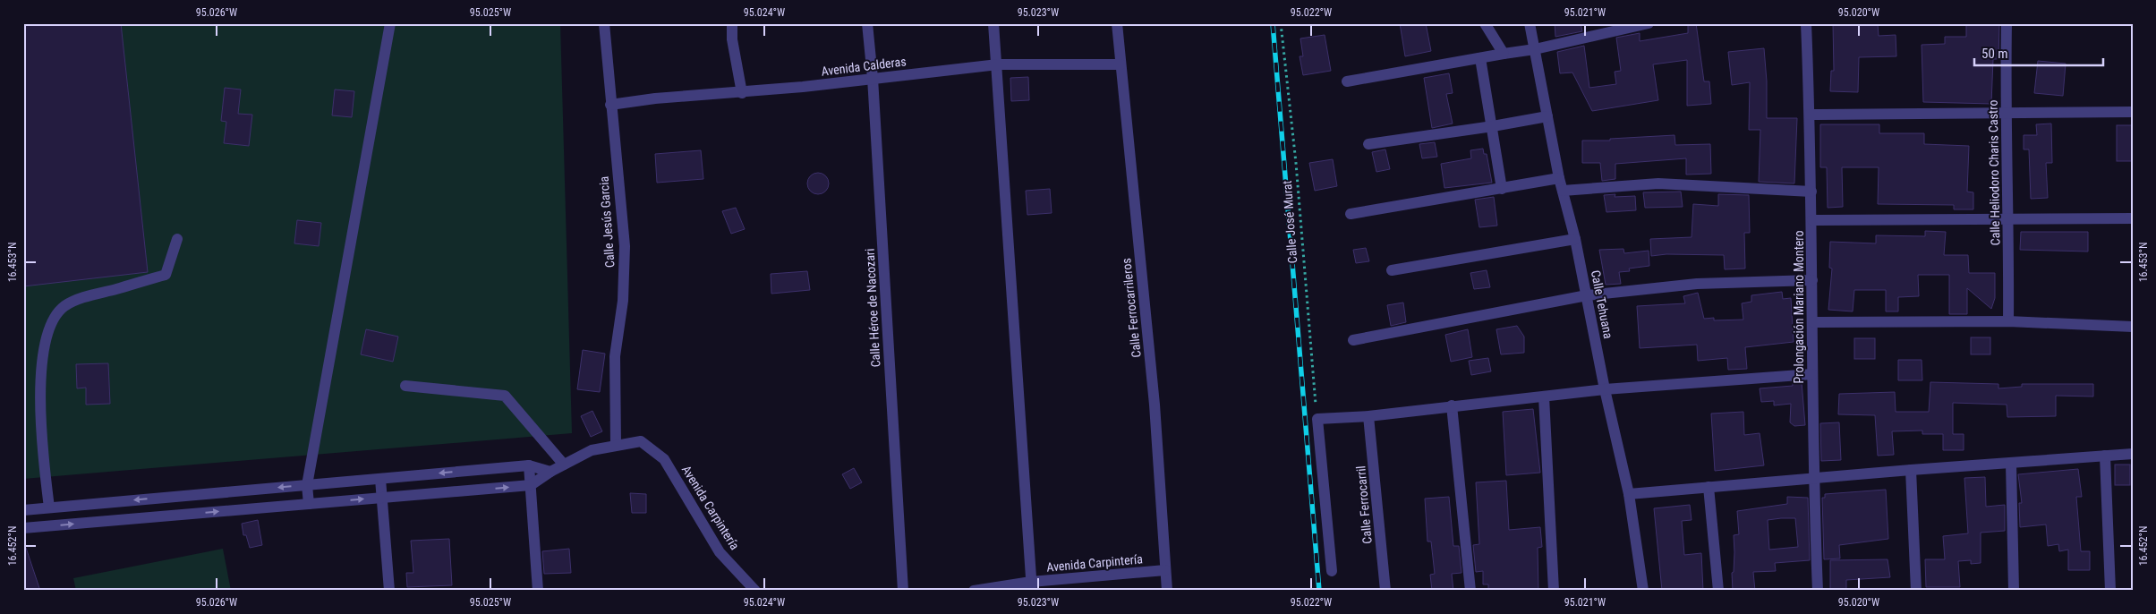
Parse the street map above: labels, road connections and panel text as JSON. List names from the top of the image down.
{
  "streets": {
    "street": [
      "Avenida Calderas",
      "Calle Heliodoro Charis Castro",
      "Calle Jesús Garcia",
      "Calle Tehuana",
      "Prolongación Mariano Montero",
      "Calle Héroe de Nacozari",
      "Calle Ferrocarrileros",
      "Calle Ferrocarril",
      "Avenida Carpintería"
    ],
    "path": ["Calle José Murat"]
  },
  "crossings": [
    ["Avenida Calderas", "Calle Jesús Garcia"],
    ["Avenida Calderas", "Calle Héroe de Nacozari"],
    ["Avenida Calderas", "Calle Ferrocarrileros"],
    ["Calle Jesús Garcia", "Avenida Carpintería"],
    ["Calle Ferrocarrileros", "Avenida Carpintería"]
  ],
  "scale_bar": "50 m",
  "coordinates": [
    "95.026°W",
    "95.025°W",
    "95.024°W",
    "95.023°W",
    "95.022°W",
    "95.021°W",
    "95.020°W",
    "16.453°N",
    "16.452°N"
  ]
}
